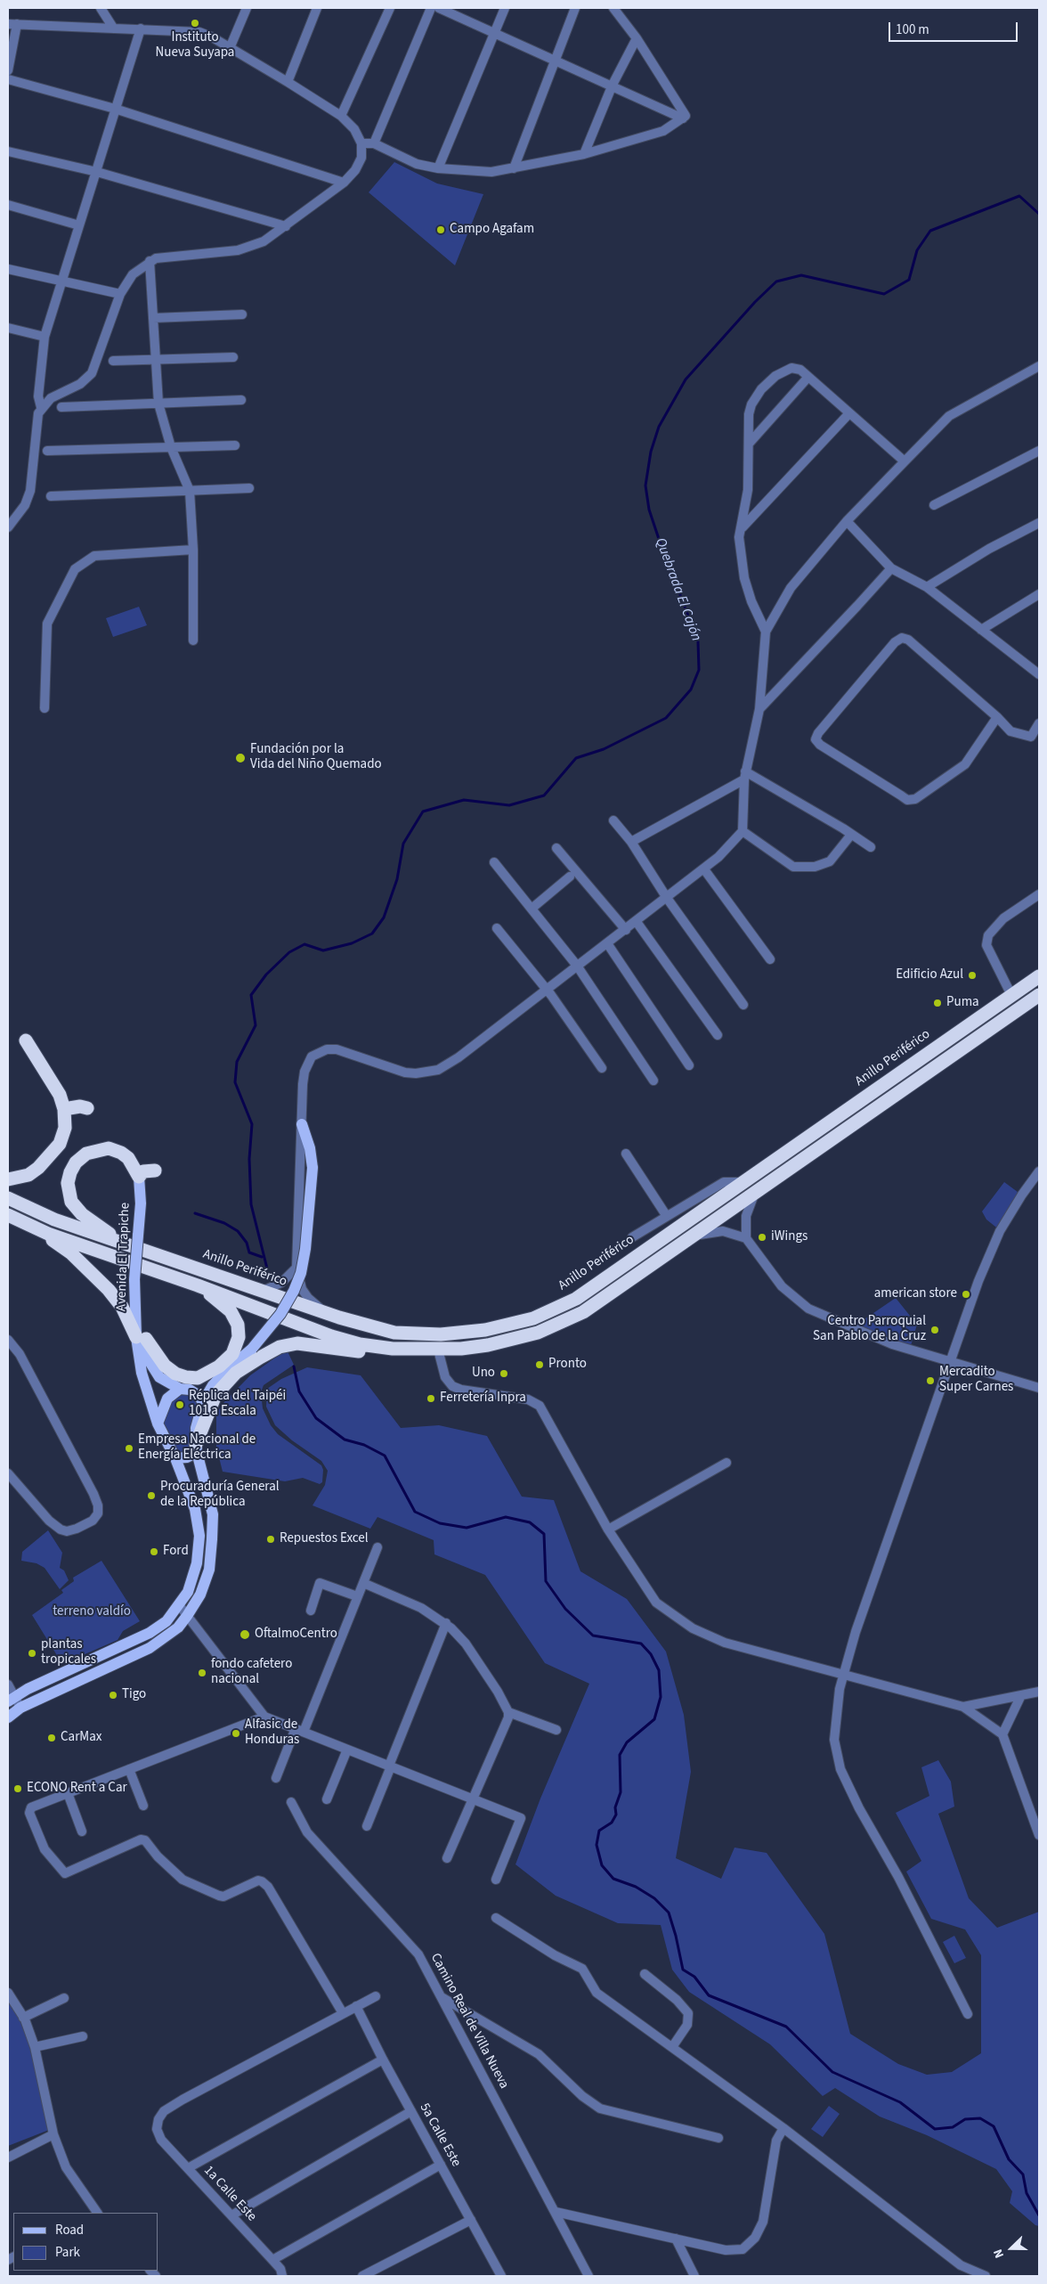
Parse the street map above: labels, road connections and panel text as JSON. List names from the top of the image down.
{
  "streets": {
    "highway": ["Anillo Periférico"],
    "main road": ["Avenida El Trapiche"],
    "street": ["Camino Real de Villa Nueva", "5a Calle Este", "1a Calle Este"]
  },
  "water": ["Quebrada El Cajón"],
  "parks": ["terreno valdío"],
  "places": [
    "Instituto Nueva Suyapa",
    "Campo Agafam",
    "Fundación por la Vida del Niño Quemado",
    "Edificio Azul",
    "Puma",
    "iWings",
    "american store",
    "Centro Parroquial San Pablo de la Cruz",
    "Pronto",
    "Uno",
    "Mercadito Super Carnes",
    "Ferretería Inpra",
    "Réplica del Taipéi 101 a Escala",
    "Empresa Nacional de Energía Eléctrica",
    "Procuraduría General de la República",
    "Repuestos Excel",
    "Ford",
    "OftalmoCentro",
    "plantas tropicales",
    "fondo cafetero nacional",
    "Tigo",
    "Alfasic de Honduras",
    "CarMax",
    "ECONO Rent a Car"
  ],
  "legend": ["Road", "Park"],
  "scale_bar": "100 m",
  "north": "left"
}
